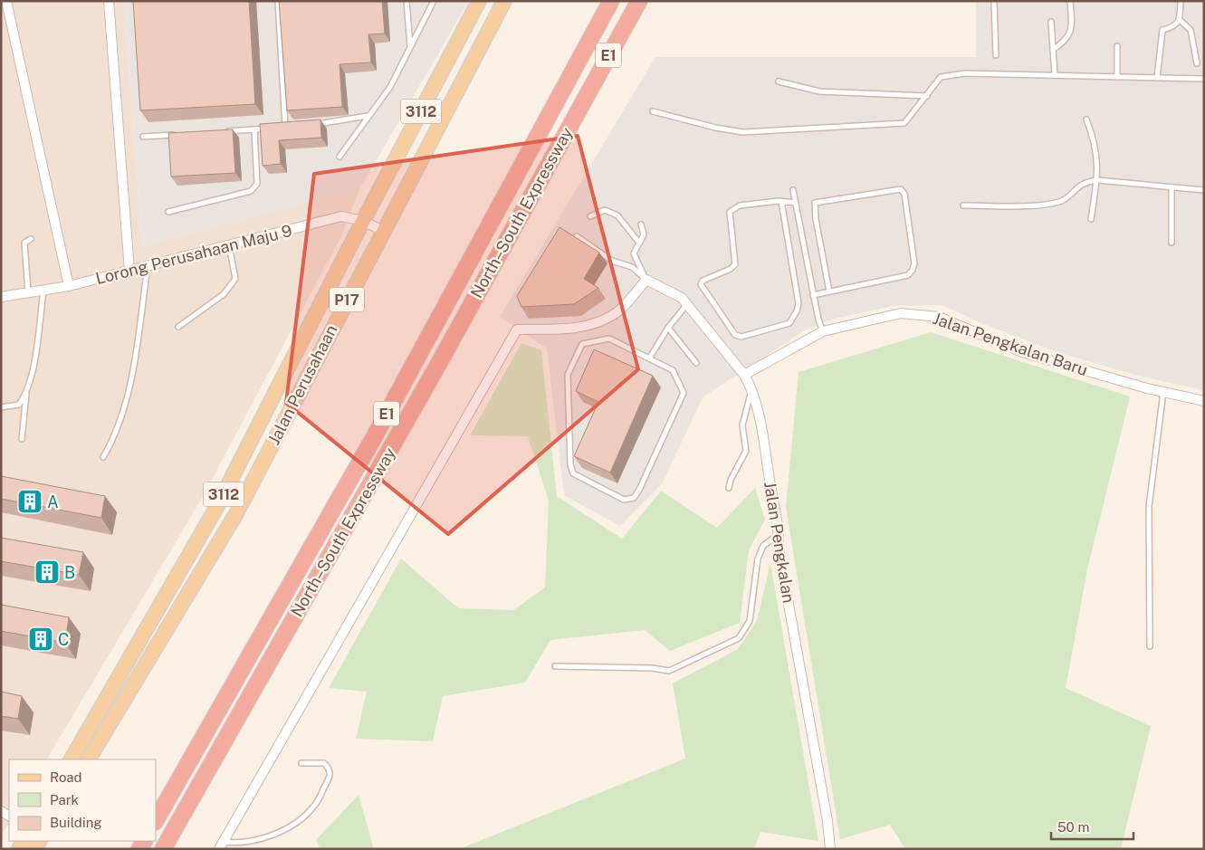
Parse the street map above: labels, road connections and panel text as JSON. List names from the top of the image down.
{
  "streets": {
    "highway": ["E1", "North–South Expressway"],
    "main road": ["3112", "P17", "Jalan Perusahaan"],
    "street": ["Lorong Perusahaan Maju 9", "Jalan Pengkalan Baru", "Jalan Pengkalan"]
  },
  "crossings": [
    ["Lorong Perusahaan Maju 9", "Jalan Perusahaan"],
    ["Jalan Pengkalan Baru", "Jalan Pengkalan"]
  ],
  "places": {
    "building": ["A", "B", "C"]
  },
  "legend": ["Road", "Park", "Building"],
  "scale_bar": "50 m"
}
